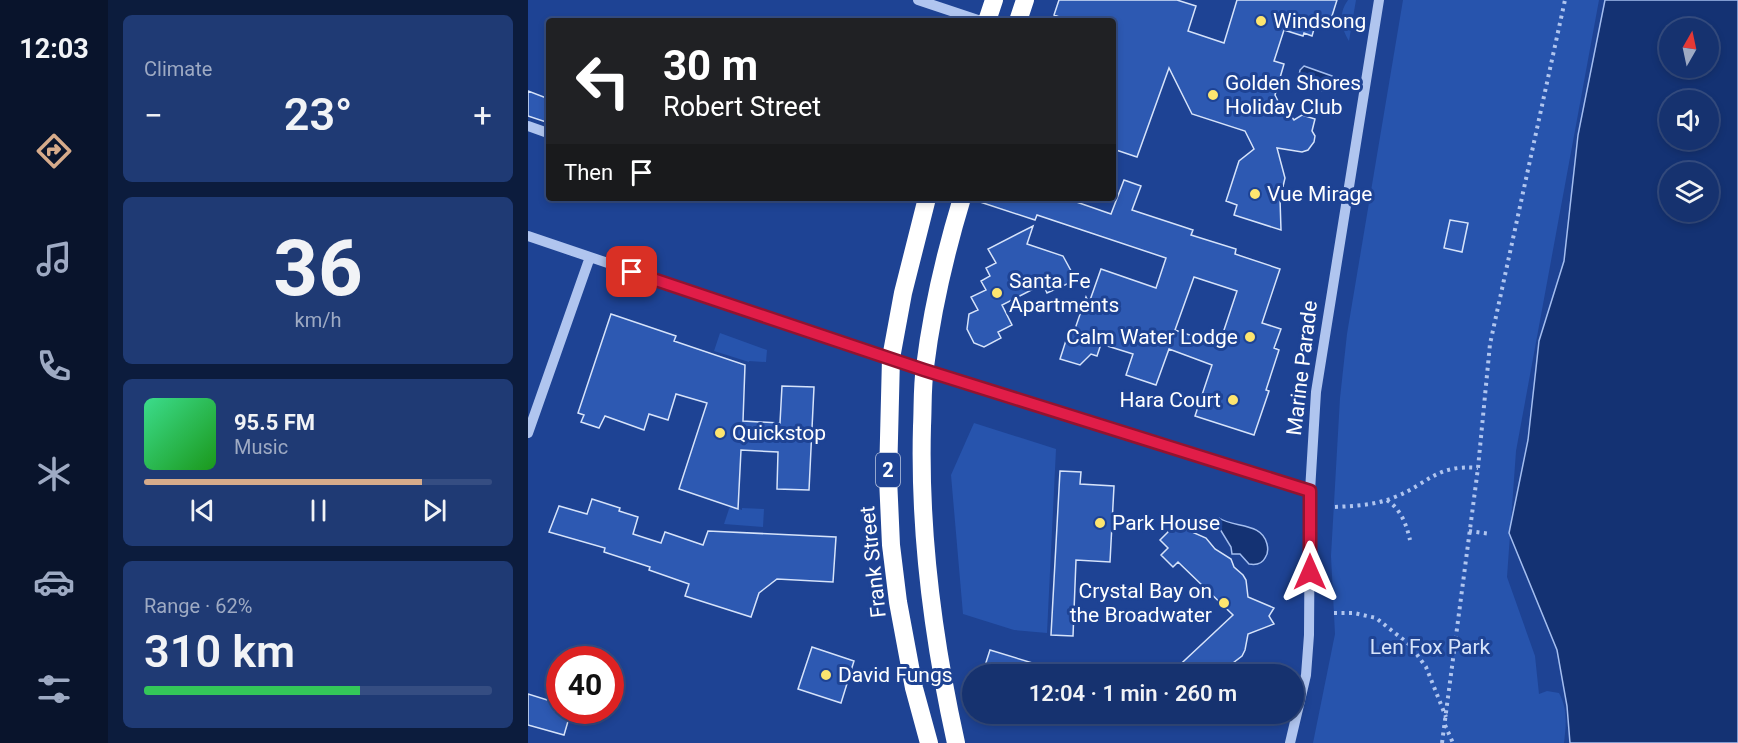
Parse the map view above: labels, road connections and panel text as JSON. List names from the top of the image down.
{
  "streets": {
    "highway": ["2", "Frank Street"],
    "street": ["Marine Parade"]
  },
  "parks": ["Len Fox Park"],
  "places": [
    "Windsong",
    "Golden Shores Holiday Club",
    "Vue Mirage",
    "Santa Fe Apartments",
    "Calm Water Lodge",
    "Hara Court",
    "Quickstop",
    "Park House",
    "Crystal Bay on the Broadwater",
    "David Fungs"
  ],
  "north": "top",
  "page": {
    "tabs": "12:03",
    "tile": [
      "Climate",
      ["36", "km/h"],
      ["Range · 62%", "310 km"]
    ],
    "turn": ["30 m", "Robert Street"],
    "heat": ["−", "23°", "+"],
    "then": "Then",
    "song": ["95.5 FM", "Music"],
    "limit": "40",
    "trip": "12:04 · 1 min · 260 m"
  }
}
